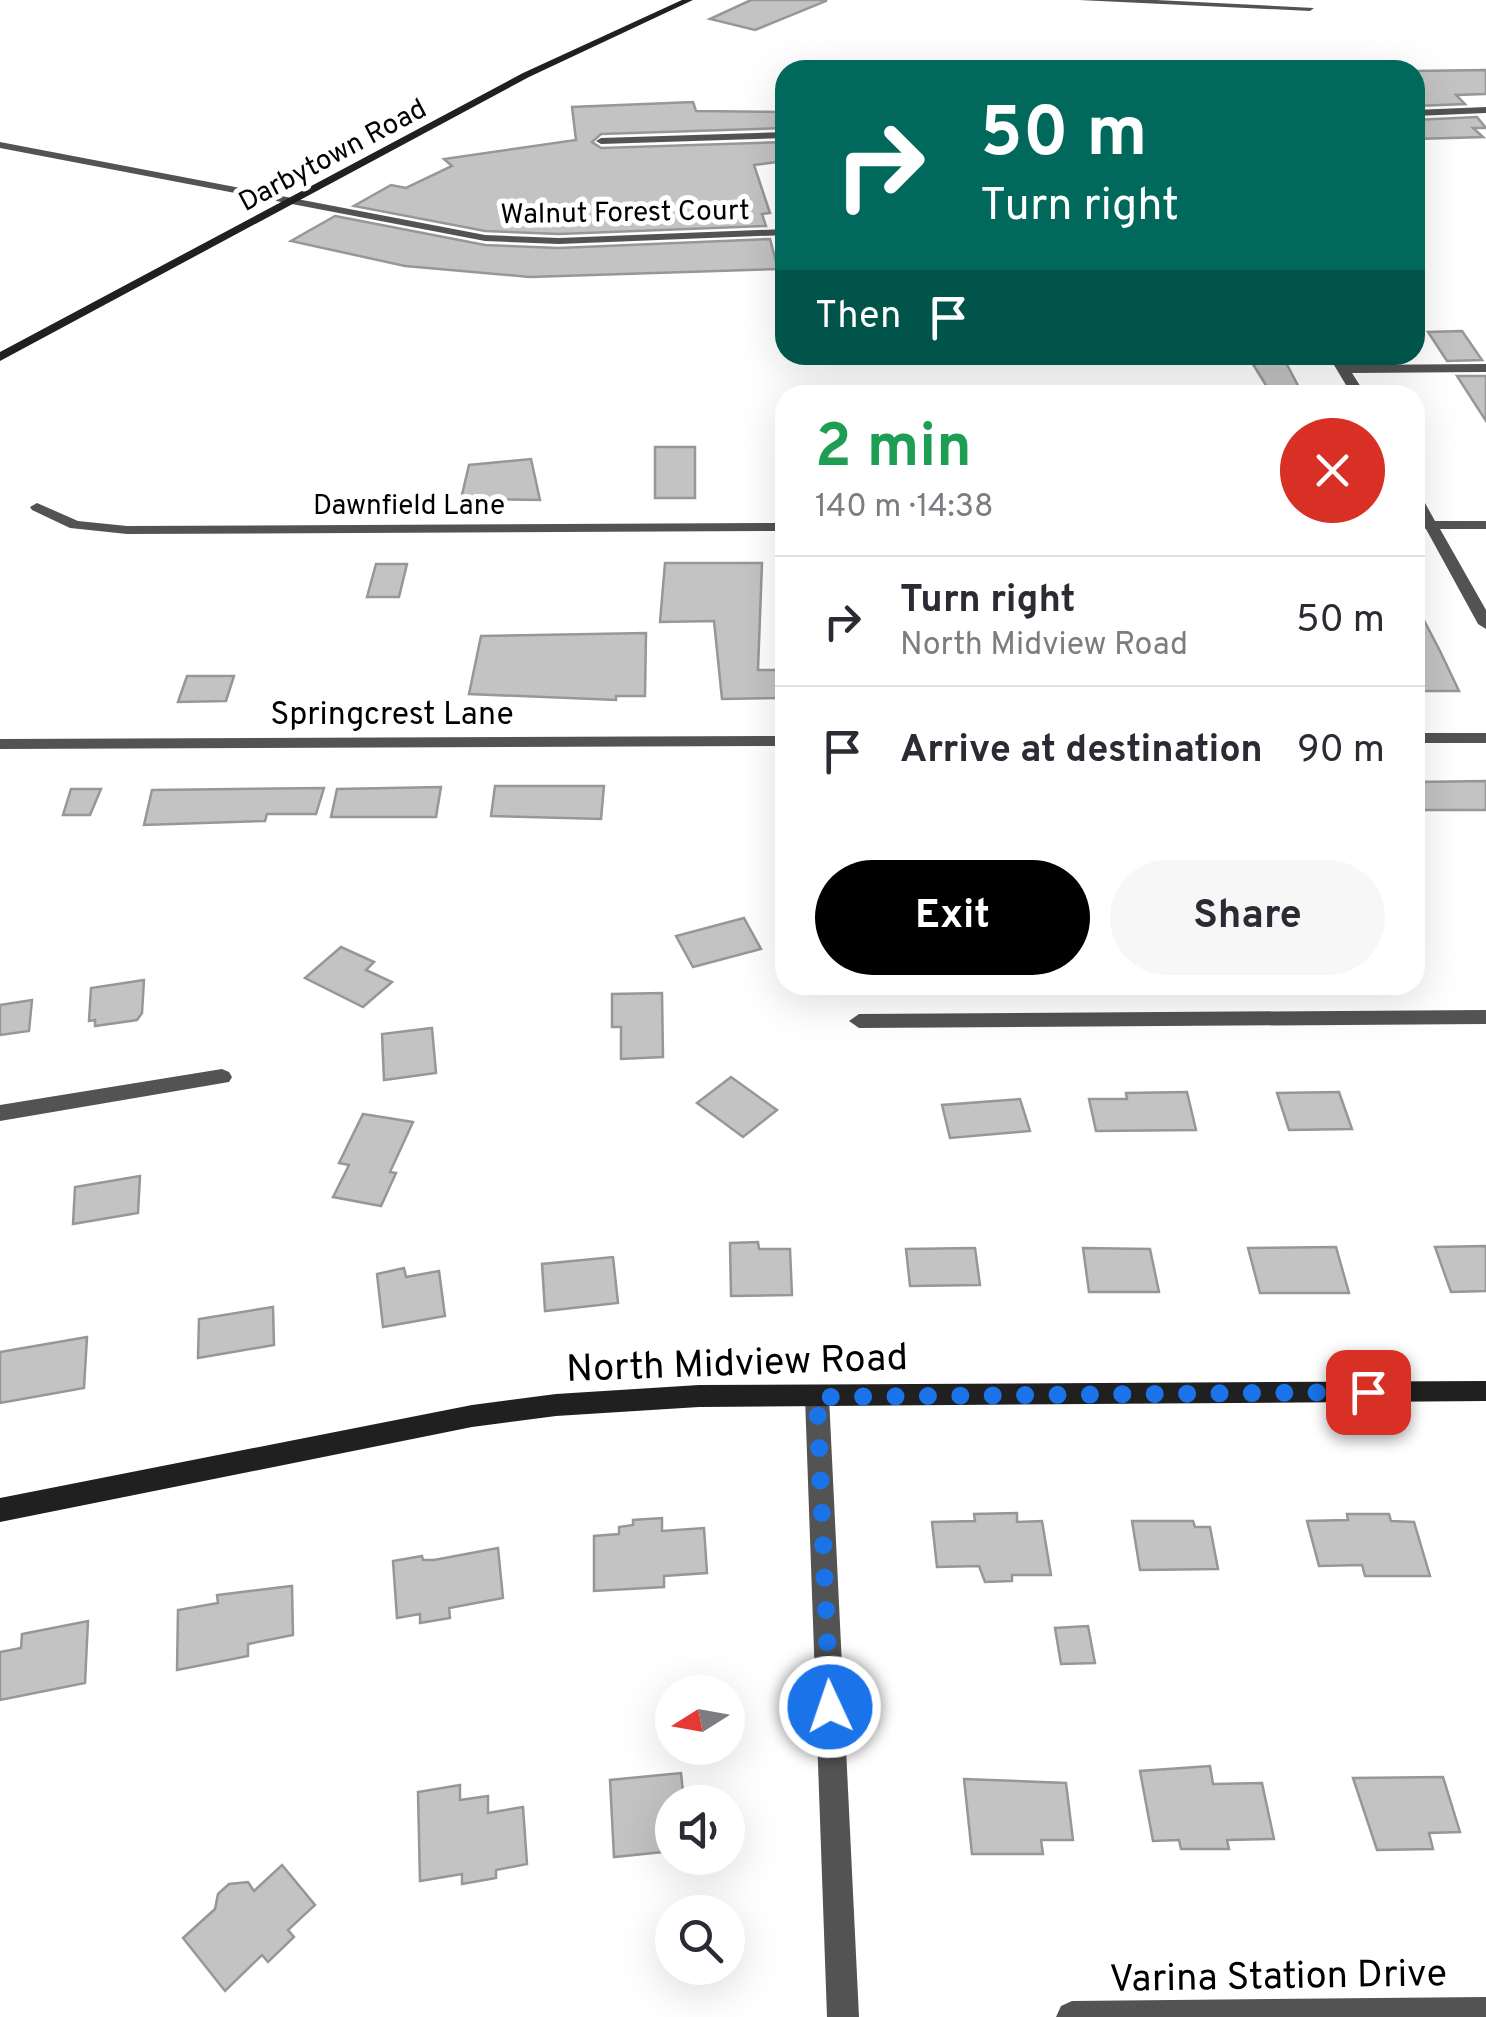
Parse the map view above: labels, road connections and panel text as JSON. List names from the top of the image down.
{
  "streets": {
    "main road": ["Darbytown Road", "North Midview Road"],
    "street": [
      "Walnut Forest Court",
      "Dawnfield Lane",
      "Springcrest Lane",
      "Varina Station Drive"
    ]
  },
  "crossings": [
    ["Darbytown Road", "Walnut Forest Court"]
  ],
  "north": "left",
  "page": {
    "turn": ["50 m", "Turn right"],
    "then": "Then",
    "heading": ["2 min", "140 m · 14:38"],
    "list": [
      {
        "name": "Turn right",
        "note": "North Midview Road",
        "value": "50 m"
      },
      {
        "name": "Arrive at destination",
        "value": "90 m"
      }
    ],
    "buttons": ["Exit", "Share"]
  }
}
